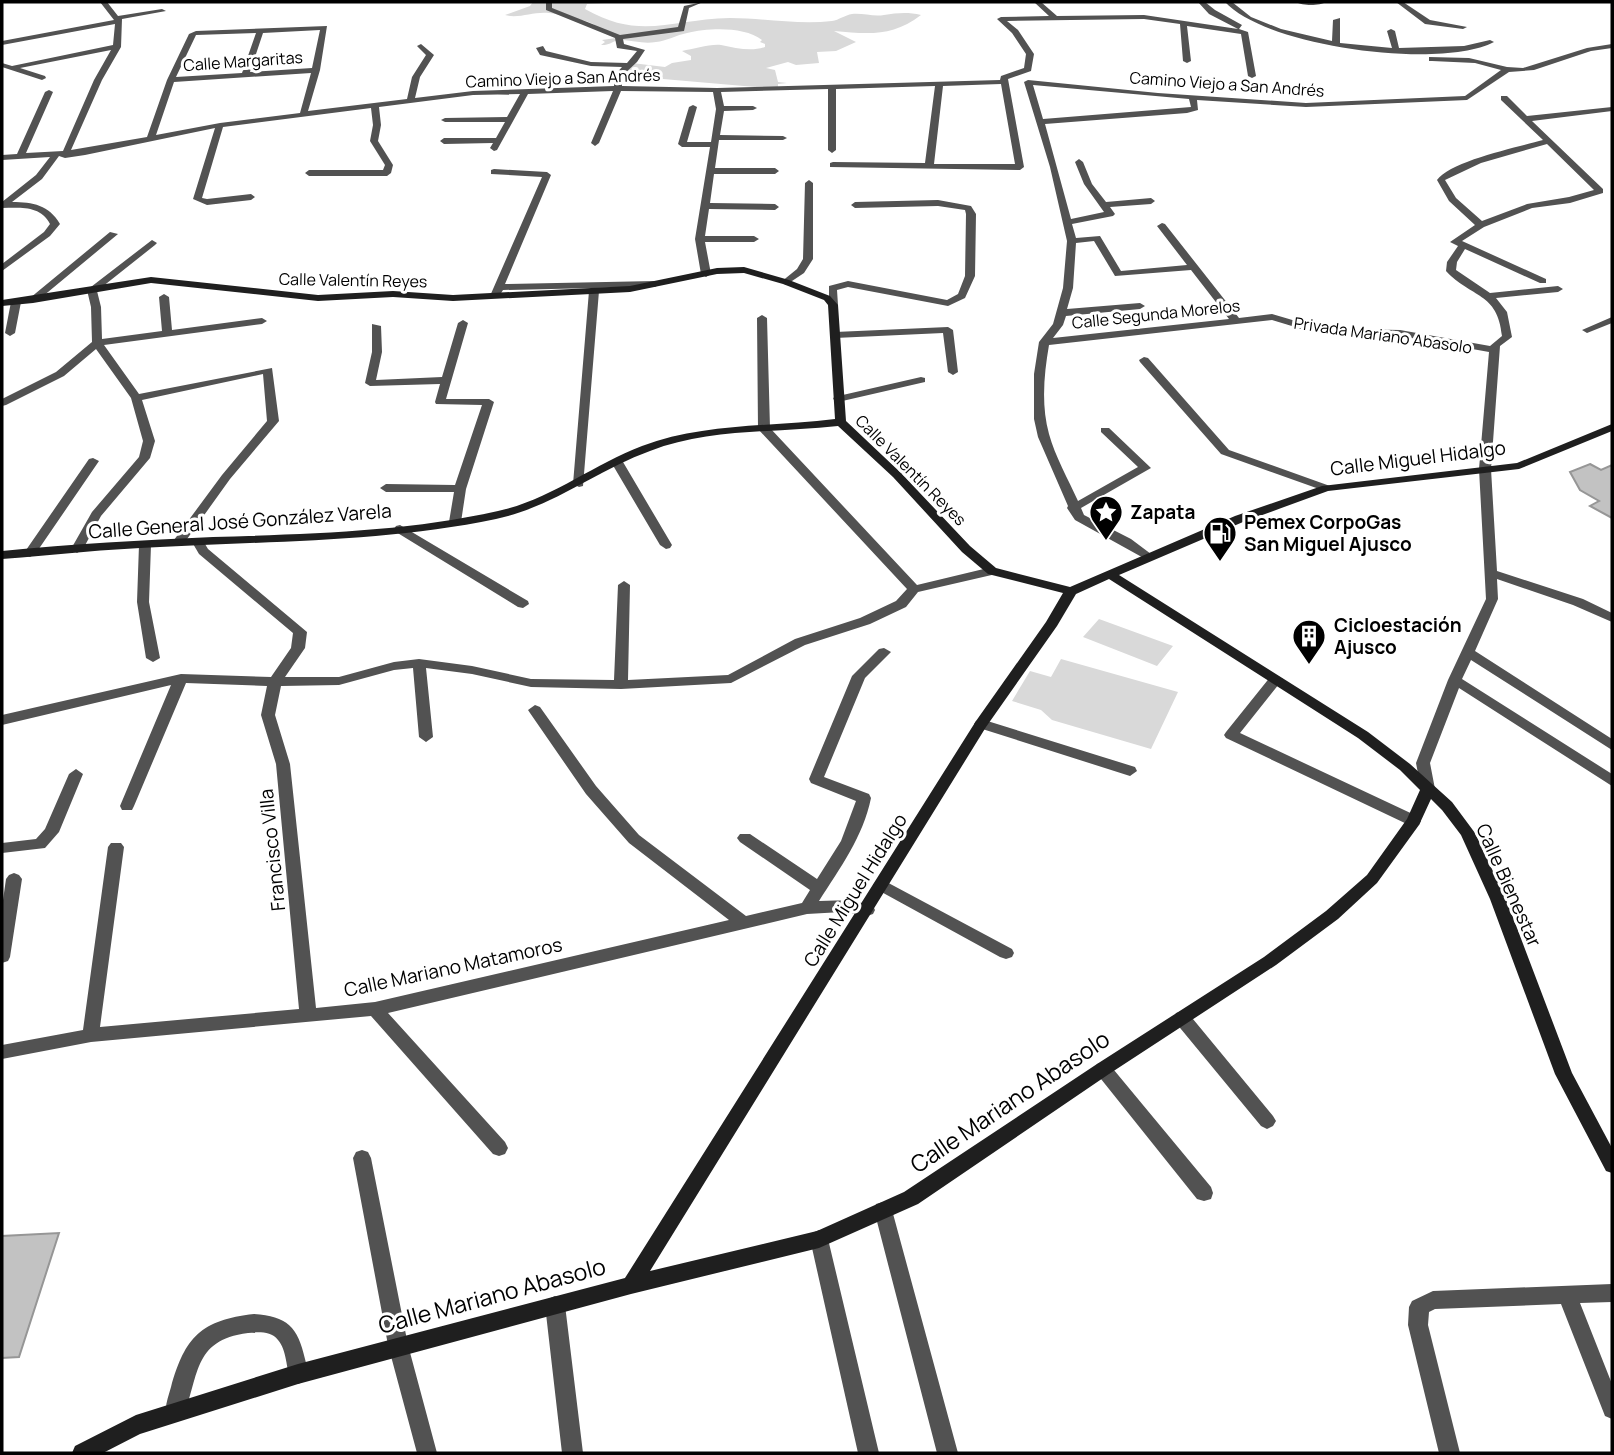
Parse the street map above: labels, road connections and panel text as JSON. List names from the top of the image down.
{
  "streets": {
    "street": [
      "Calle Margaritas",
      "Camino Viejo a San Andrés",
      "Calle Valentín Reyes",
      "Calle Segunda Morelos",
      "Privada Mariano Abasolo",
      "Calle Miguel Hidalgo",
      "Calle General José González Varela",
      "Francisco Villa",
      "Calle Bienestar",
      "Calle Mariano Matamoros",
      "Calle Mariano Abasolo"
    ]
  },
  "crossings": [
    ["Calle Valentín Reyes", "Calle Miguel Hidalgo"],
    ["Calle Valentín Reyes", "Calle General José González Varela"],
    ["Calle Segunda Morelos", "Privada Mariano Abasolo"],
    ["Privada Mariano Abasolo", "Calle Mariano Abasolo"],
    ["Calle Miguel Hidalgo", "Calle Bienestar"],
    ["Calle Miguel Hidalgo", "Calle Mariano Matamoros"],
    ["Calle Miguel Hidalgo", "Calle Mariano Abasolo"],
    ["Francisco Villa", "Calle Mariano Matamoros"],
    ["Calle Bienestar", "Calle Mariano Abasolo"]
  ],
  "places": {
    "place": ["Zapata"],
    "fuel station": ["Pemex CorpoGas San Miguel Ajusco"],
    "building": ["Cicloestación Ajusco"]
  }
}
